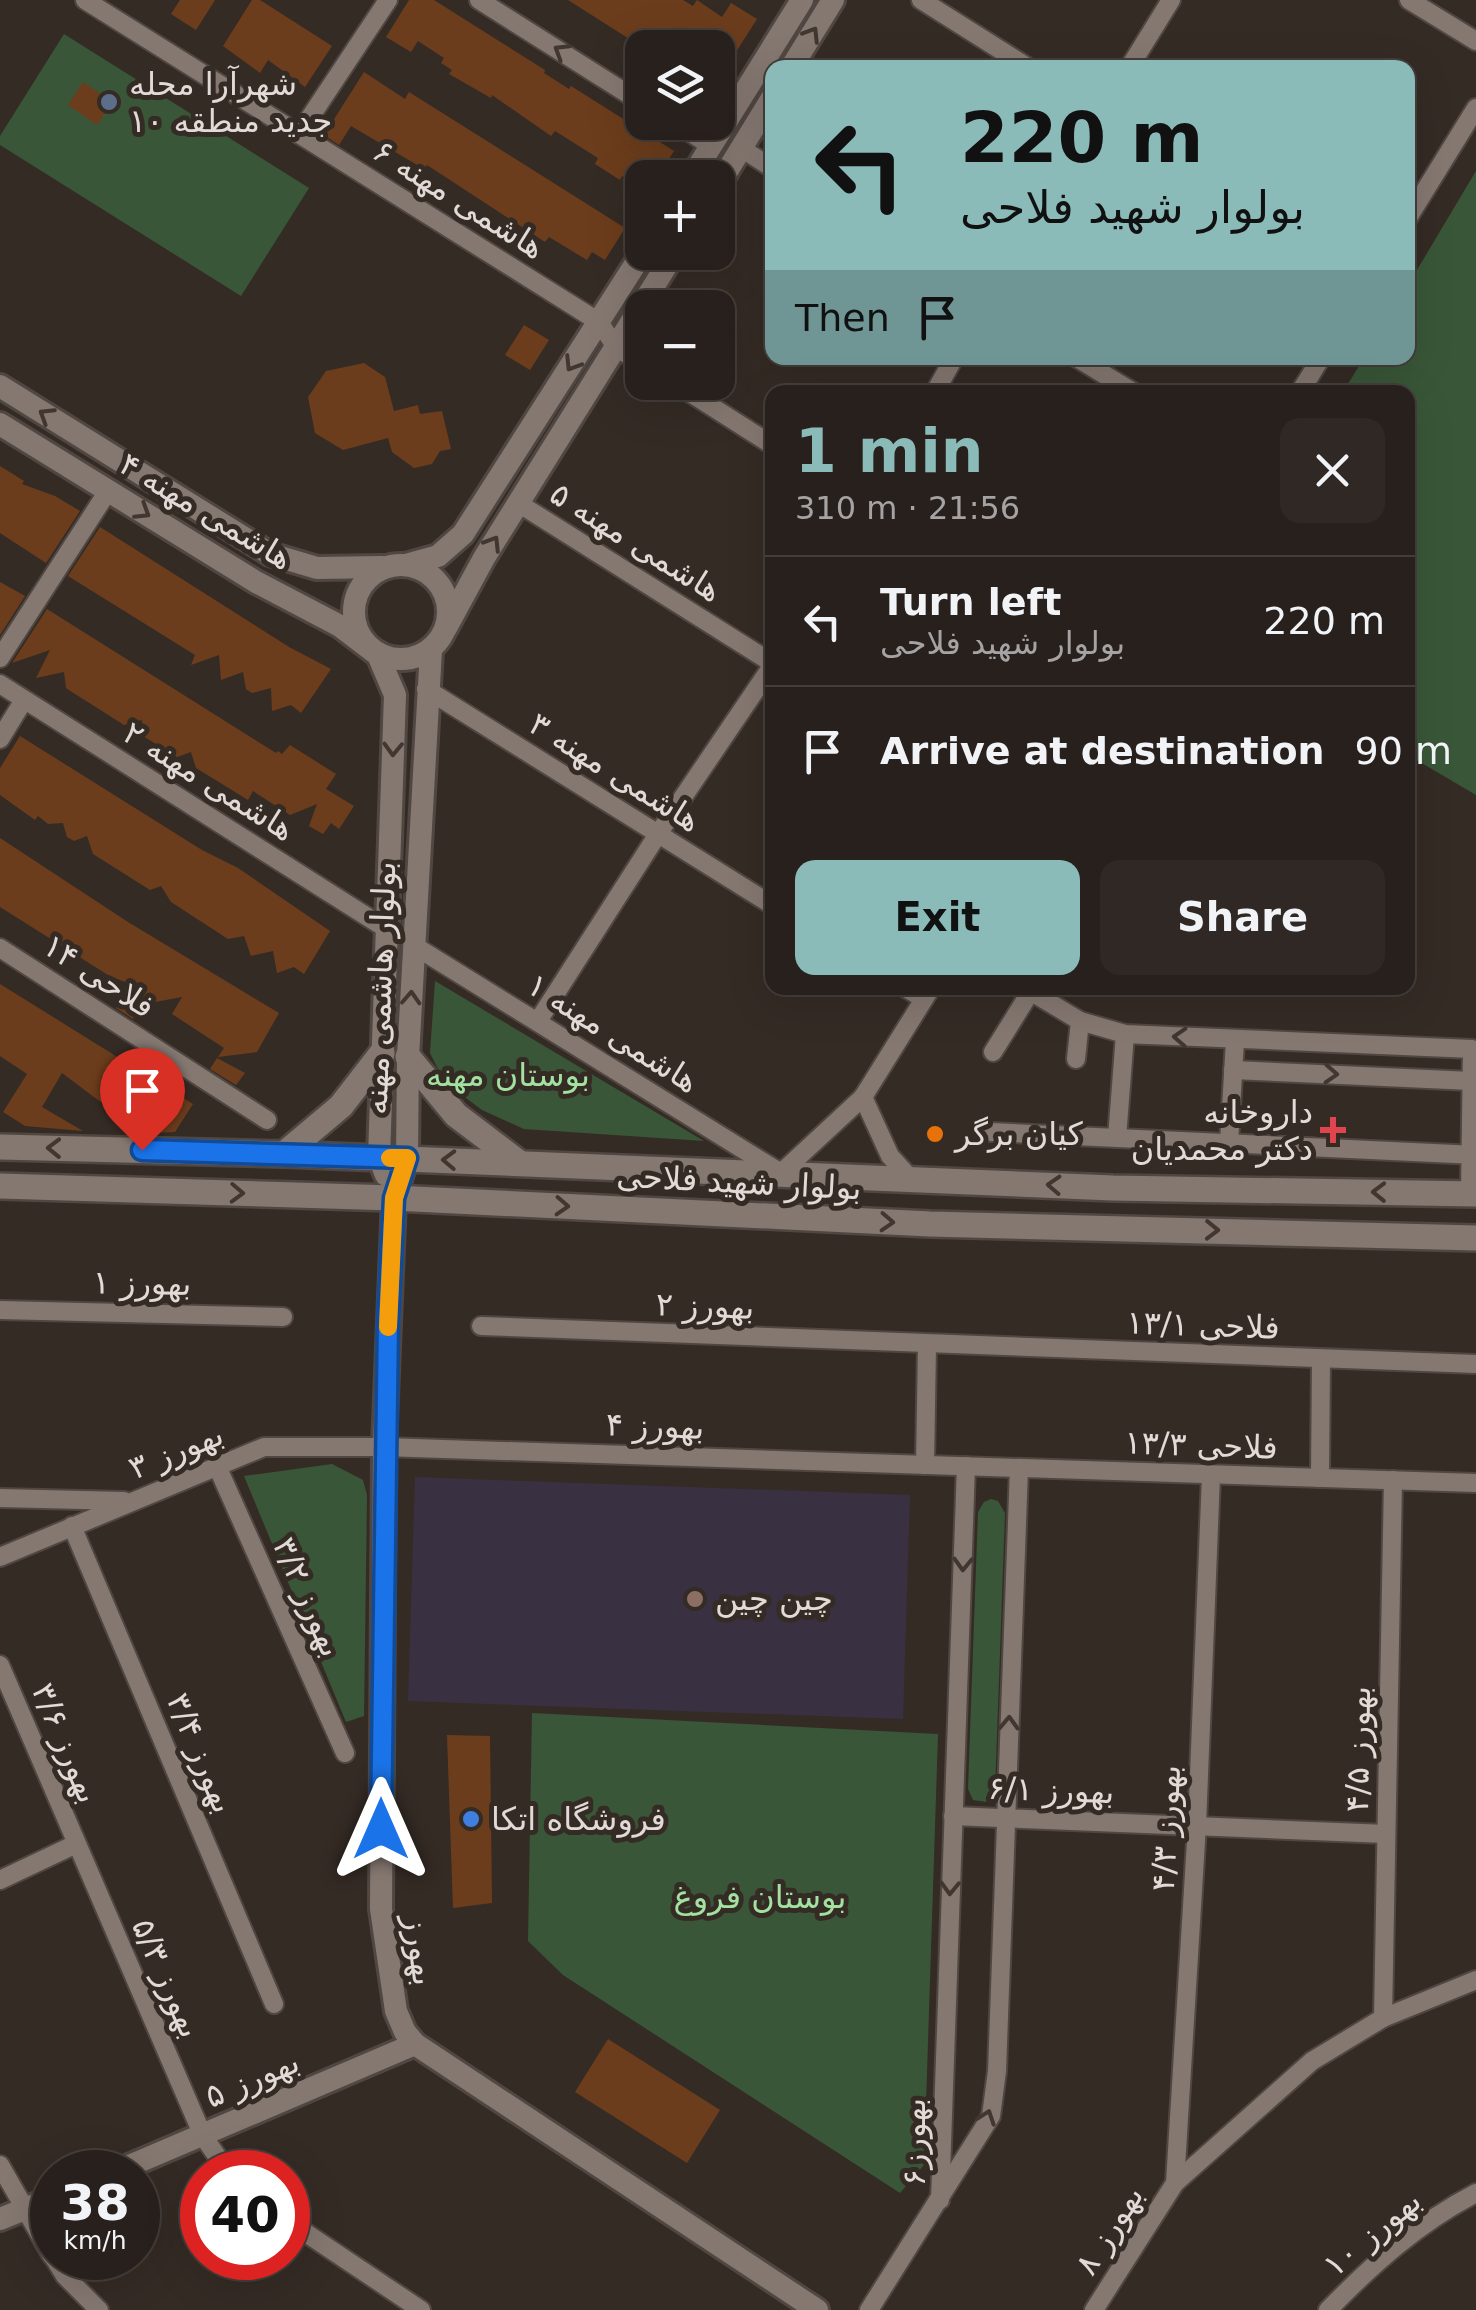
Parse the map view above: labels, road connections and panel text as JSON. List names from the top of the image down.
{
  "streets": {
    "main road": ["بولوار شهید فلاحی"],
    "street": [
      "هاشمی مهنه ۶",
      "هاشمی مهنه ۴",
      "هاشمی مهنه ۵",
      "هاشمی مهنه ۳",
      "هاشمی مهنه ۲",
      "فلاحی ۱۴",
      "بولوار هاشمی مهنه",
      "هاشمی مهنه ۱",
      "بهورز ۱",
      "بهورز ۲",
      "فلاحی ۱۳/۱",
      "بهورز ۴",
      "فلاحی ۱۳/۳",
      "بهورز ۳",
      "بهورز ۳/۲",
      "بهورز ۳/۶",
      "بهورز ۴/۵",
      "بهورز ۳/۴",
      "بهورز ۶/۱",
      "بهورز ۴/۳",
      "بهورز",
      "بهورز ۵/۳",
      "بهورز ۵",
      "بهورز۶",
      "بهورز ۸",
      "بهورز ۱۰"
    ]
  },
  "crossings": [
    ["هاشمی مهنه ۴", "بولوار هاشمی مهنه"],
    ["هاشمی مهنه ۳", "بولوار هاشمی مهنه"],
    ["هاشمی مهنه ۲", "بولوار هاشمی مهنه"],
    ["بولوار هاشمی مهنه", "هاشمی مهنه ۱"],
    ["بولوار هاشمی مهنه", "بولوار شهید فلاحی"],
    ["بولوار هاشمی مهنه", "بهورز"],
    ["هاشمی مهنه ۱", "بولوار شهید فلاحی"],
    ["بولوار شهید فلاحی", "بهورز"],
    ["بهورز ۲", "فلاحی ۱۳/۱"],
    ["بهورز ۴", "فلاحی ۱۳/۳"],
    ["بهورز ۴", "بهورز ۳"],
    ["بهورز ۴", "بهورز"],
    ["فلاحی ۱۳/۳", "بهورز ۴/۵"],
    ["فلاحی ۱۳/۳", "بهورز ۴/۳"],
    ["فلاحی ۱۳/۳", "بهورز۶"],
    ["بهورز ۳", "بهورز ۳/۲"],
    ["بهورز ۳", "بهورز ۳/۴"],
    ["بهورز ۳", "بهورز"],
    ["بهورز ۳/۶", "بهورز ۵/۳"],
    ["بهورز ۴/۵", "بهورز ۶/۱"],
    ["بهورز ۶/۱", "بهورز ۴/۳"],
    ["بهورز ۶/۱", "بهورز۶"],
    ["بهورز ۴/۳", "بهورز ۸"],
    ["بهورز", "بهورز ۵"],
    ["بهورز ۵/۳", "بهورز ۵"]
  ],
  "parks": ["بوستان مهنه", "بوستان فروغ"],
  "places": {
    "other": [
      "شهرآرا محله جدید منطقه ۱۰",
      "کیان برگر",
      "چین چین",
      "فروشگاه اتکا"
    ],
    "health": ["داروخانه دکتر محمدیان"]
  },
  "page": {
    "map_buttons": ["+", "−"],
    "turn": ["220 m", "بولوار شهید فلاحی"],
    "then": "Then",
    "heading": ["1 min", "310 m · 21:56"],
    "list": [
      {
        "name": "Turn left",
        "note": "بولوار شهید فلاحی",
        "value": "220 m"
      },
      {
        "name": "Arrive at destination",
        "value": "90 m"
      }
    ],
    "buttons": ["Exit", "Share"],
    "speed": "38 km/h",
    "limit": "40"
  }
}
